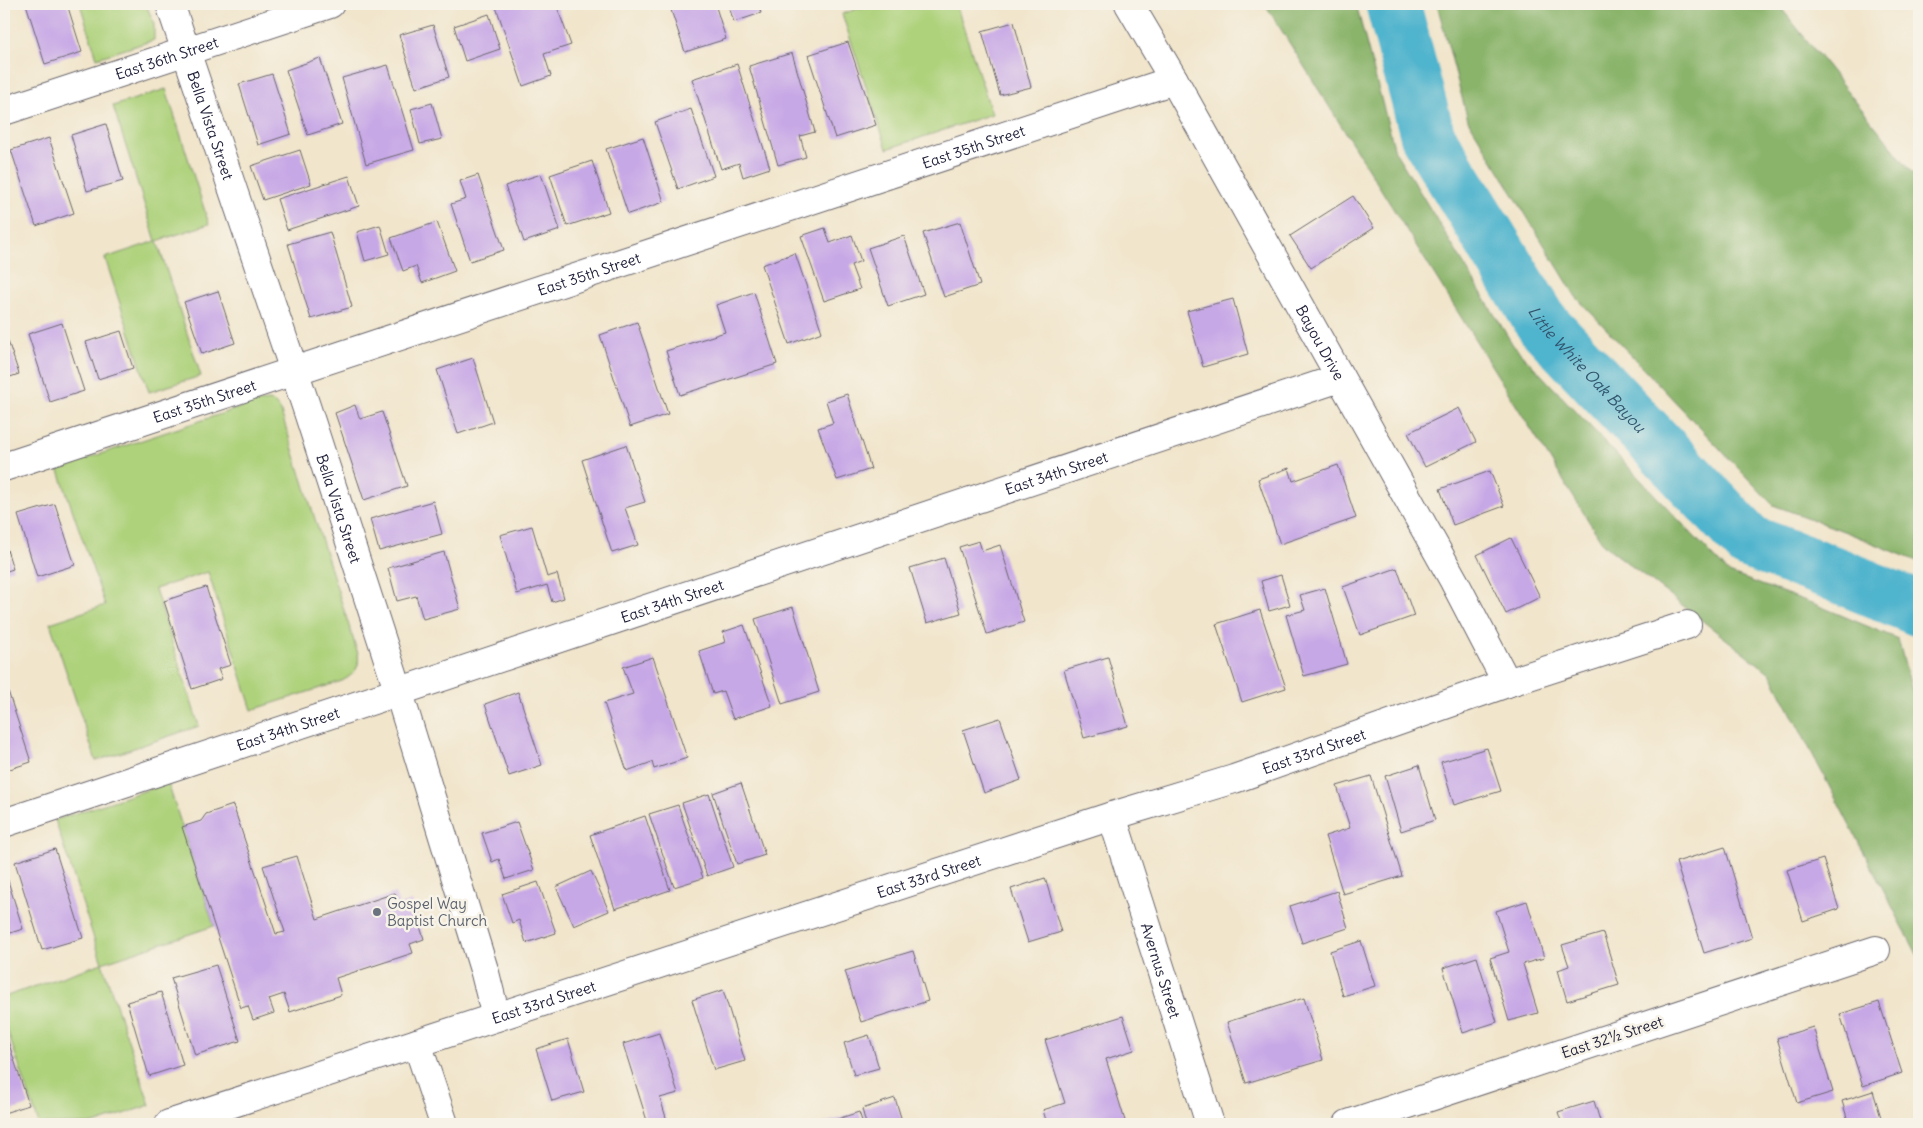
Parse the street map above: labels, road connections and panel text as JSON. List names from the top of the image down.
{
  "streets": {
    "street": [
      "East 36th Street",
      "Bella Vista Street",
      "East 35th Street",
      "Bayou Drive",
      "East 34th Street",
      "East 33rd Street",
      "Avernus Street",
      "East 32½ Street"
    ]
  },
  "crossings": [
    ["East 36th Street", "Bella Vista Street"],
    ["Bella Vista Street", "East 35th Street"],
    ["Bella Vista Street", "East 34th Street"],
    ["Bella Vista Street", "East 33rd Street"],
    ["East 35th Street", "Bayou Drive"],
    ["Bayou Drive", "East 34th Street"],
    ["Bayou Drive", "East 33rd Street"],
    ["East 33rd Street", "Avernus Street"]
  ],
  "water": ["Little White Oak Bayou"],
  "places": ["Gospel Way Baptist Church"]
}
